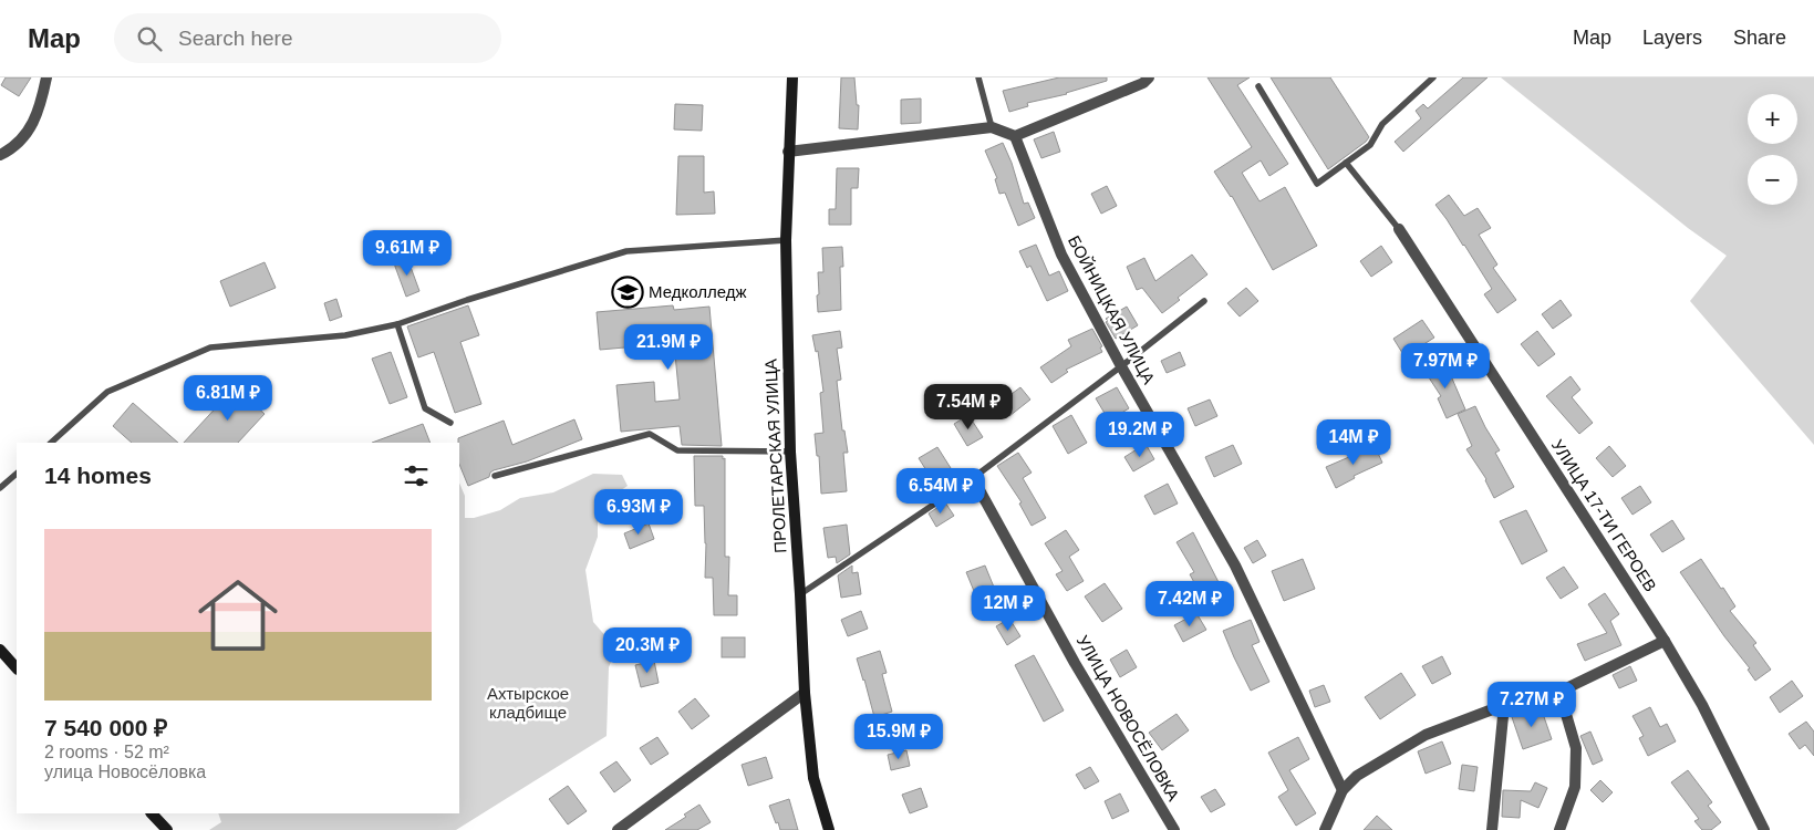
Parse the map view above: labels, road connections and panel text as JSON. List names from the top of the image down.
{
  "streets": {
    "main road": ["ПРОЛЕТАРСКАЯ УЛИЦА"],
    "street": ["БОЙНИЦКАЯ УЛИЦА", "УЛИЦА 17-ТИ ГЕРОЕВ", "УЛИЦА НОВОСЁЛОВКА"]
  },
  "parks": ["Ахтырское кладбище"],
  "places": {
    "school or university": ["Медколледж"]
  },
  "page": {
    "header": "Map",
    "search": "Search here",
    "nav": ["Map", "Layers", "Share"],
    "map_buttons": ["+", "−"],
    "price": [
      "9.61M ₽",
      "21.9M ₽",
      "7.97M ₽",
      "6.81M ₽",
      "7.54M ₽",
      "19.2M ₽",
      "14M ₽",
      "6.54M ₽",
      "6.93M ₽",
      "7.42M ₽",
      "12M ₽",
      "20.3M ₽",
      "7.27M ₽",
      "15.9M ₽"
    ],
    "heading": "14 homes",
    "list": [
      {
        "name": "7 540 000 ₽",
        "note": "2 rooms · 52 m² · улица Новосёловка"
      }
    ]
  }
}
